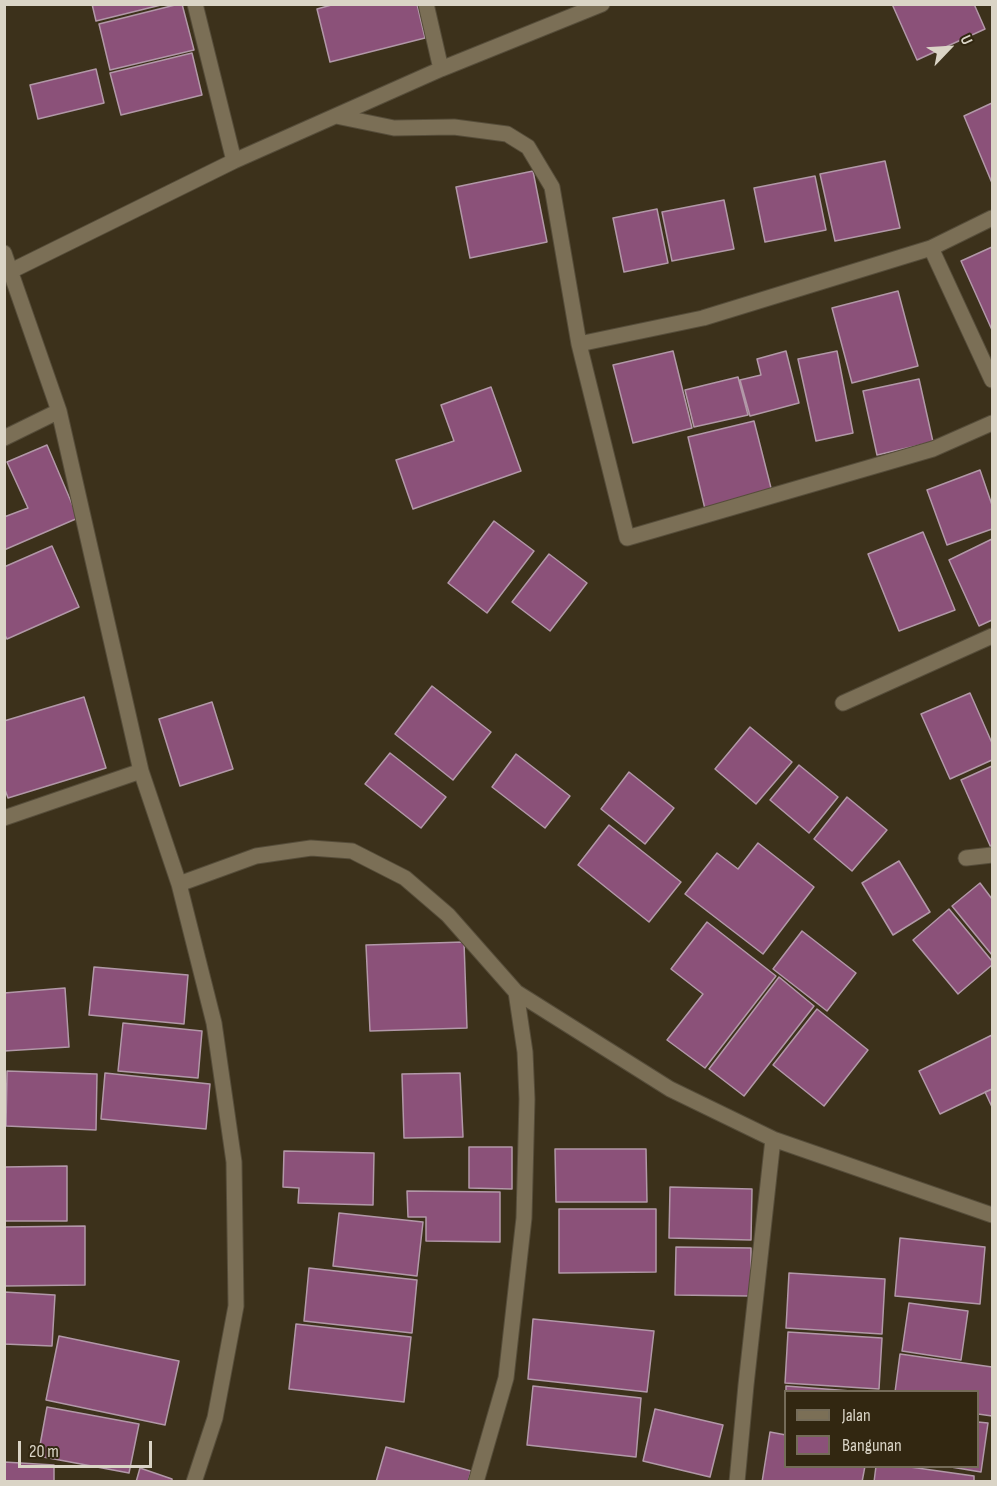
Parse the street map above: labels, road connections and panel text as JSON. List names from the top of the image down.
{
  "legend": ["Jalan", "Bangunan"],
  "scale_bar": "20 m",
  "north": "top right"
}
